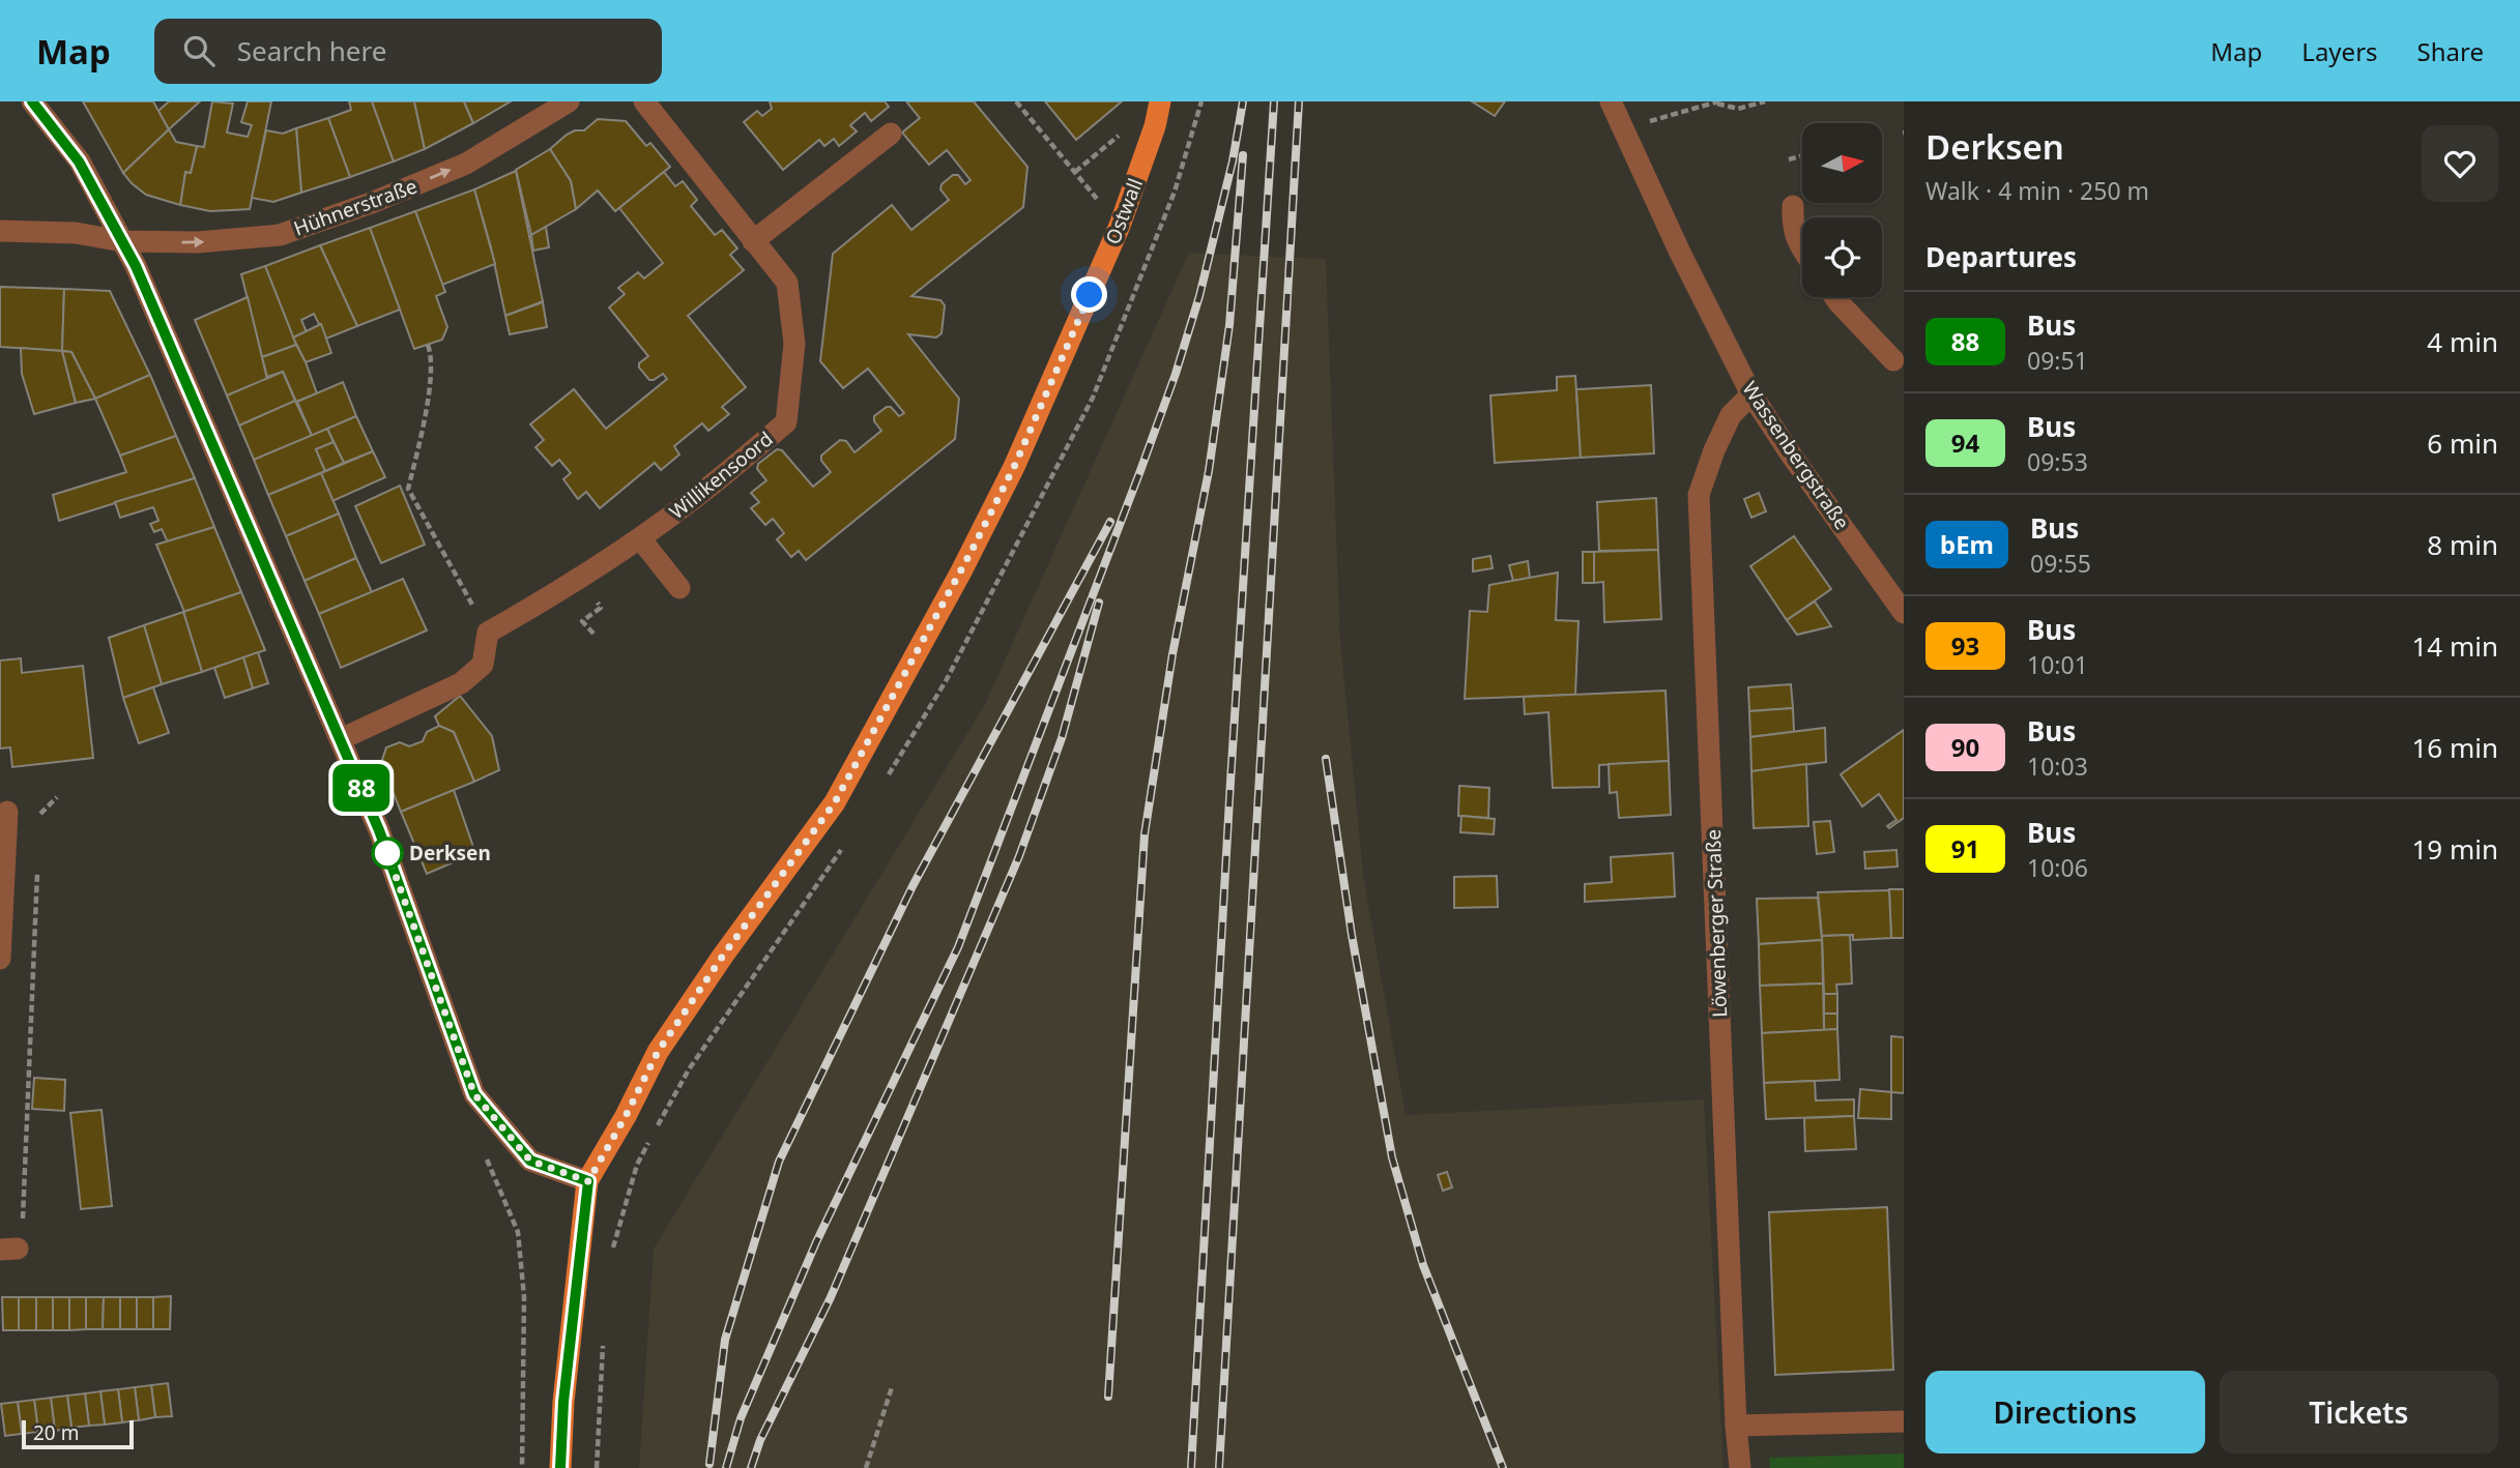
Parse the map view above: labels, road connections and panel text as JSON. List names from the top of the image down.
{
  "streets": {
    "main road": ["Ostwall"],
    "street": [
      "Hühnerstraße",
      "Wassenbergstraße",
      "Willikensoord",
      "Löwenberger Straße"
    ]
  },
  "crossings": [
    ["Wassenbergstraße", "Löwenberger Straße"]
  ],
  "one_way": ["Hühnerstraße"],
  "places": ["Derksen"],
  "lines": ["bus line 88"],
  "scale_bar": "20 m",
  "north": "right",
  "page": {
    "header": "Map",
    "search": "Search here",
    "nav": ["Map", "Layers", "Share"],
    "on_map": "88",
    "heading": [
      ["Derksen", "Walk · 4 min · 250 m"],
      "Departures"
    ],
    "list": [
      {
        "mark": "88",
        "name": "Bus",
        "note": "09:51",
        "value": "4 min"
      },
      {
        "mark": "94",
        "name": "Bus",
        "note": "09:53",
        "value": "6 min"
      },
      {
        "mark": "bEm",
        "name": "Bus",
        "note": "09:55",
        "value": "8 min"
      },
      {
        "mark": "93",
        "name": "Bus",
        "note": "10:01",
        "value": "14 min"
      },
      {
        "mark": "90",
        "name": "Bus",
        "note": "10:03",
        "value": "16 min"
      },
      {
        "mark": "91",
        "name": "Bus",
        "note": "10:06",
        "value": "19 min"
      }
    ],
    "buttons": ["Directions", "Tickets"],
    "scale": "20 m"
  }
}
